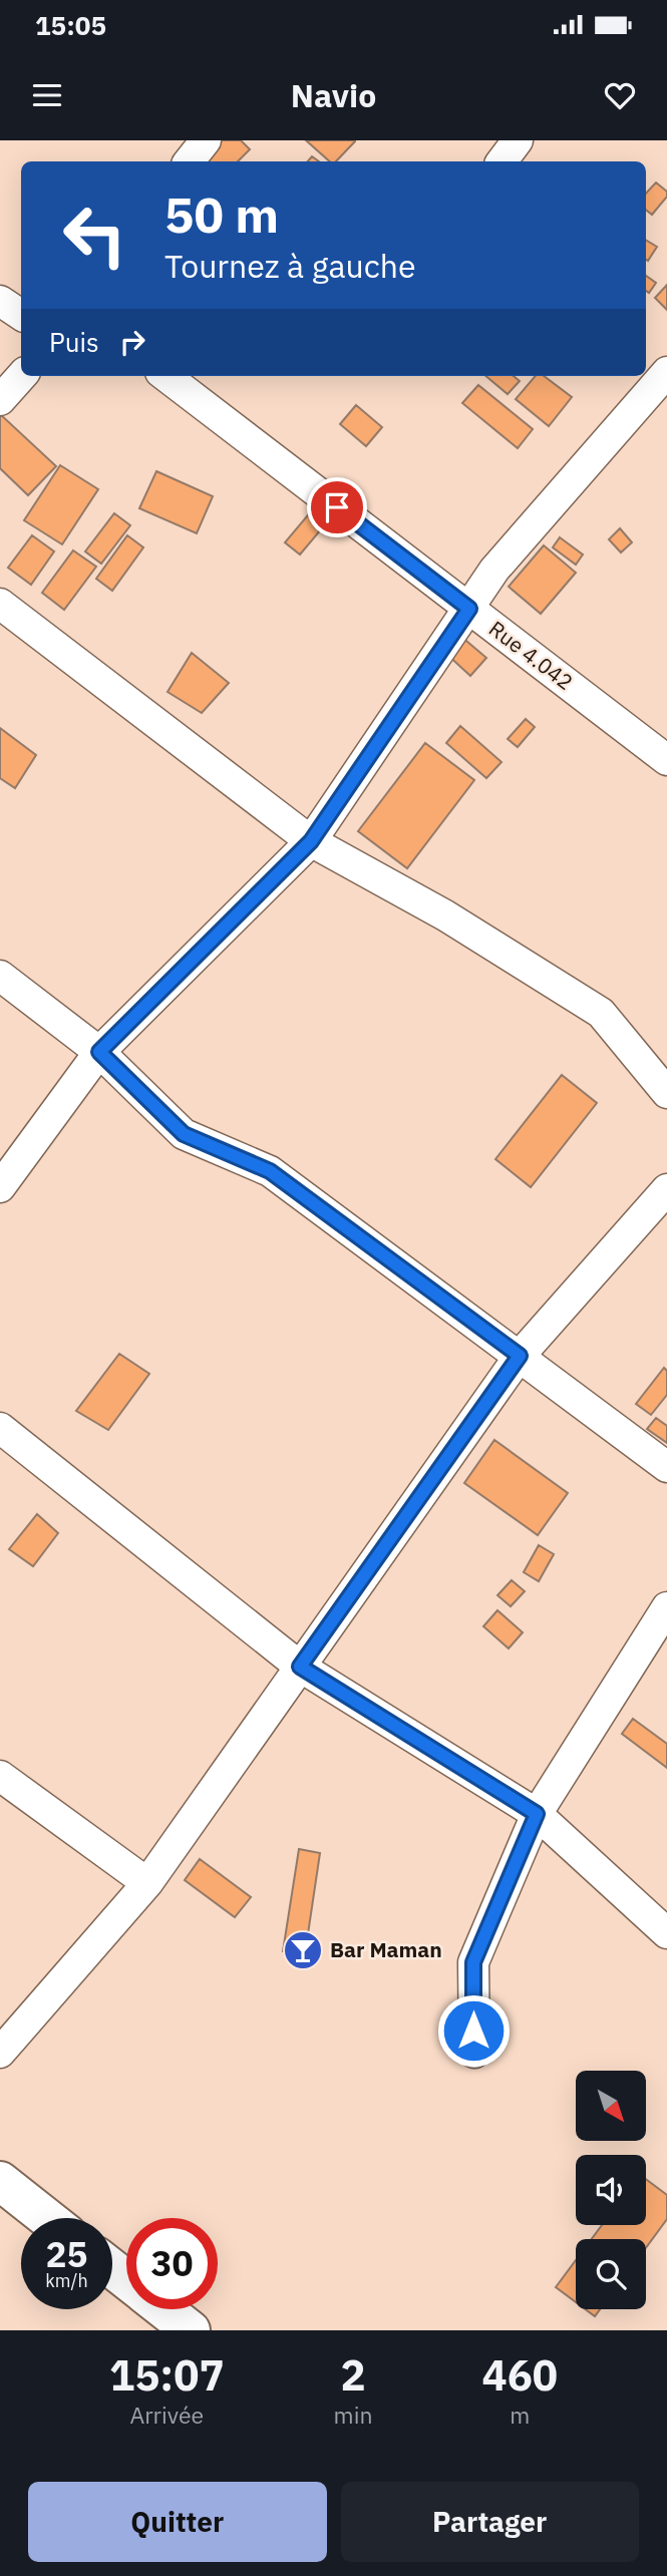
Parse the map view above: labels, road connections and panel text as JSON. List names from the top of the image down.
{
  "streets": {
    "street": ["Rue 4.042"]
  },
  "places": {
    "bar": ["Bar Maman"]
  },
  "north": "bottom right",
  "page": {
    "status": "15:05",
    "header": "Navio",
    "turn": ["50 m", "Tournez à gauche"],
    "then": "Puis",
    "speed": "25 km/h",
    "limit": "30",
    "eta": [
      "15:07",
      "Arrivée",
      "2",
      "min",
      "460",
      "m"
    ],
    "buttons": ["Quitter", "Partager"]
  }
}
